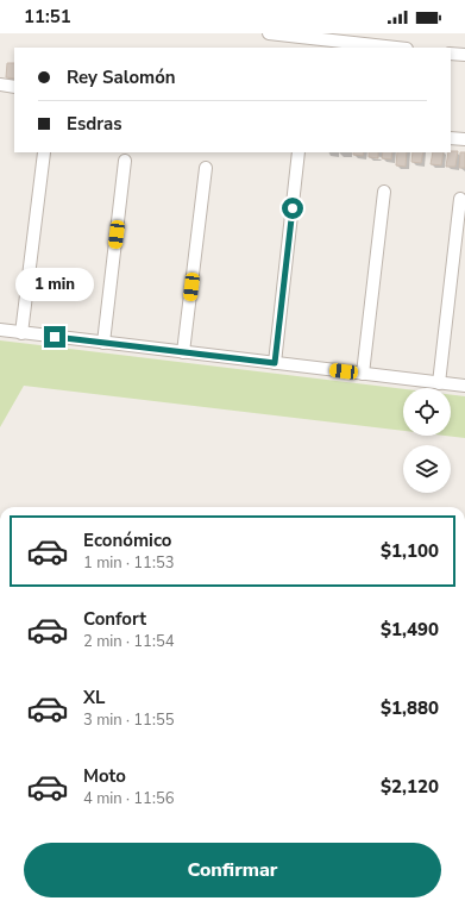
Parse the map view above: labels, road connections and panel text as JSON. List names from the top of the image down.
{
  "page": {
    "status": "11:51",
    "banner": ["Rey Salomón", "Esdras"],
    "bubble": "1 min",
    "list": [
      {
        "name": "Económico",
        "note": "1 min · 11:53",
        "value": "$1,100"
      },
      {
        "name": "Confort",
        "note": "2 min · 11:54",
        "value": "$1,490"
      },
      {
        "name": "XL",
        "note": "3 min · 11:55",
        "value": "$1,880"
      },
      {
        "name": "Moto",
        "note": "4 min · 11:56",
        "value": "$2,120"
      }
    ],
    "buttons": "Confirmar"
  }
}
